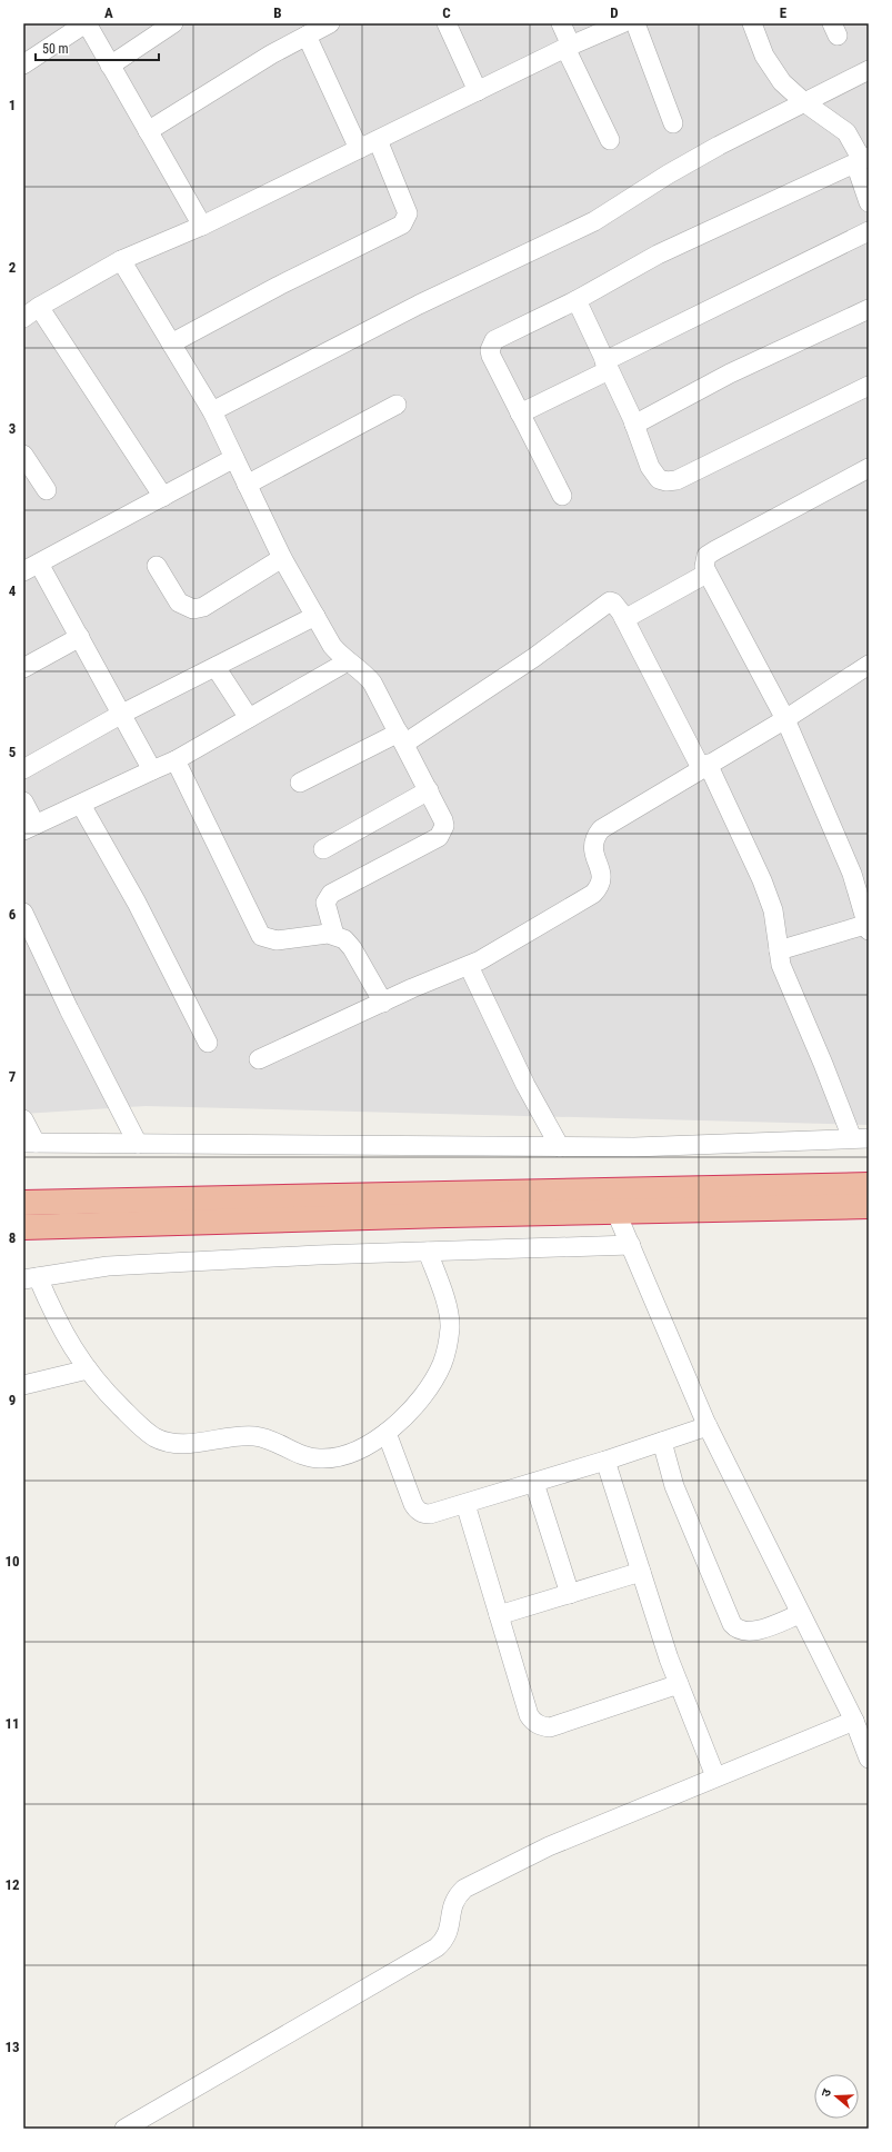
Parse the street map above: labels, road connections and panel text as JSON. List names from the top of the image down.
{
  "scale_bar": "50 m",
  "north": "left",
  "grid": {
    "columns": [
      "A",
      "B",
      "C",
      "D",
      "E"
    ],
    "rows": [
      "1",
      "2",
      "3",
      "4",
      "5",
      "6",
      "7",
      "8",
      "9",
      "10",
      "11",
      "12",
      "13"
    ]
  }
}
